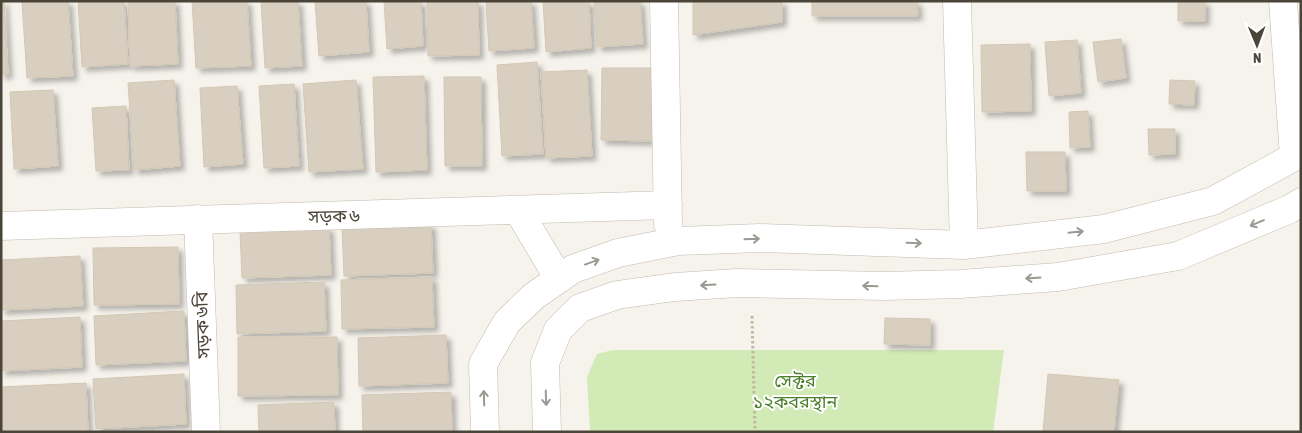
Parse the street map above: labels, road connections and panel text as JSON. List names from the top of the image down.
{
  "streets": {
    "street": ["সড়ক ৬", "সড়ক ৬বি"]
  },
  "crossings": [
    ["সড়ক ৬", "সড়ক ৬বি"]
  ],
  "parks": ["সেক্টর ১২কবরস্থান"],
  "north": "bottom"
}
